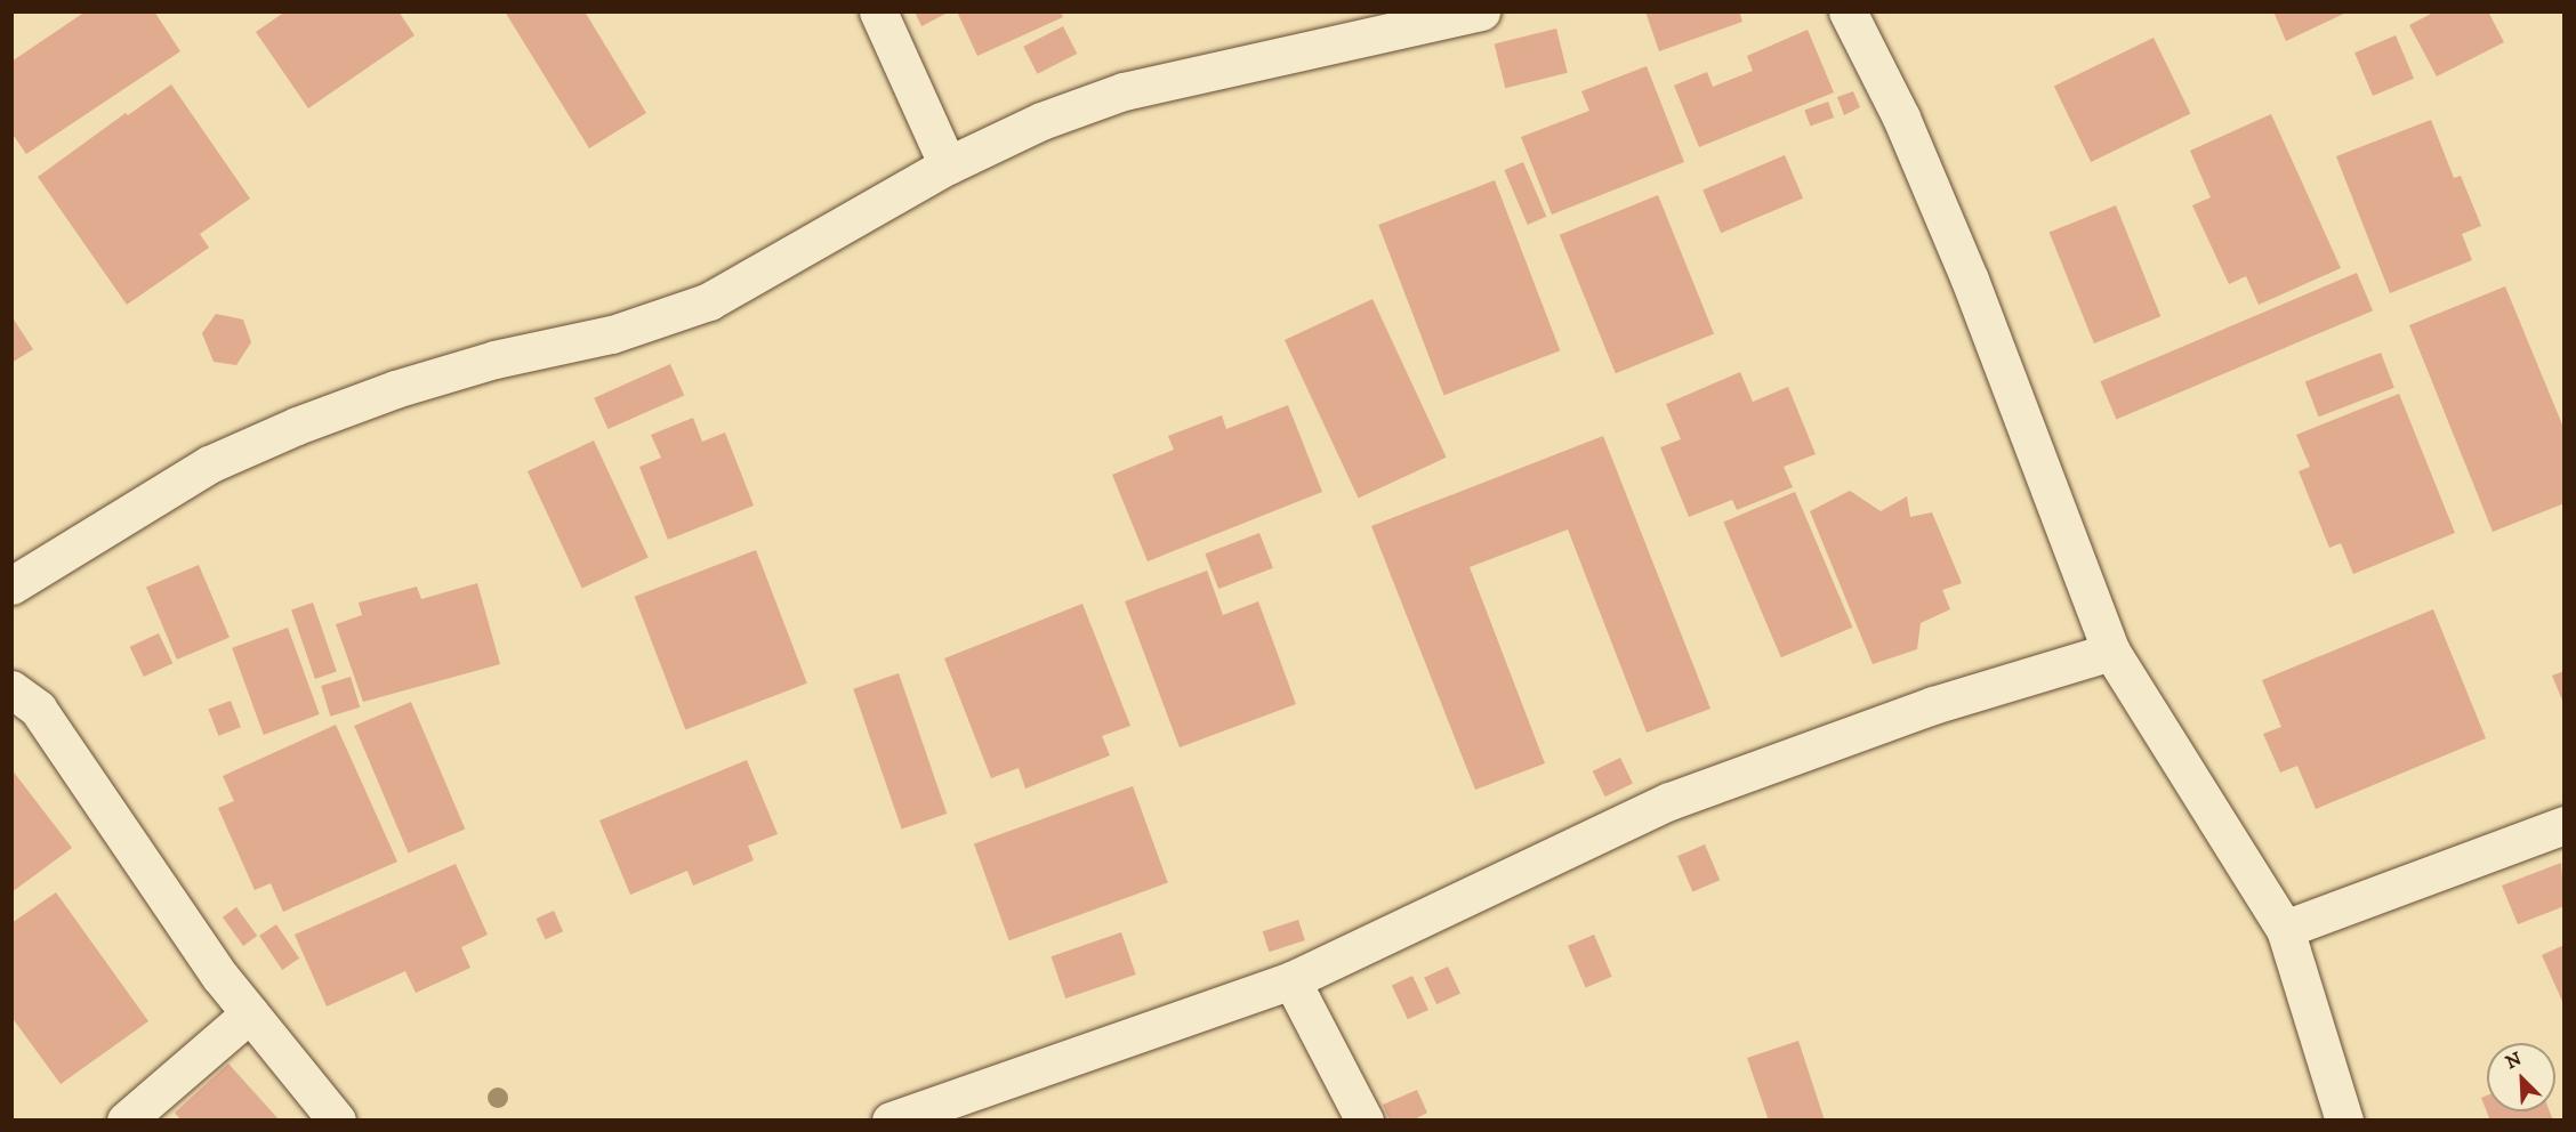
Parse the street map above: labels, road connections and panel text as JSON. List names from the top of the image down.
{
  "north": "top left"
}
